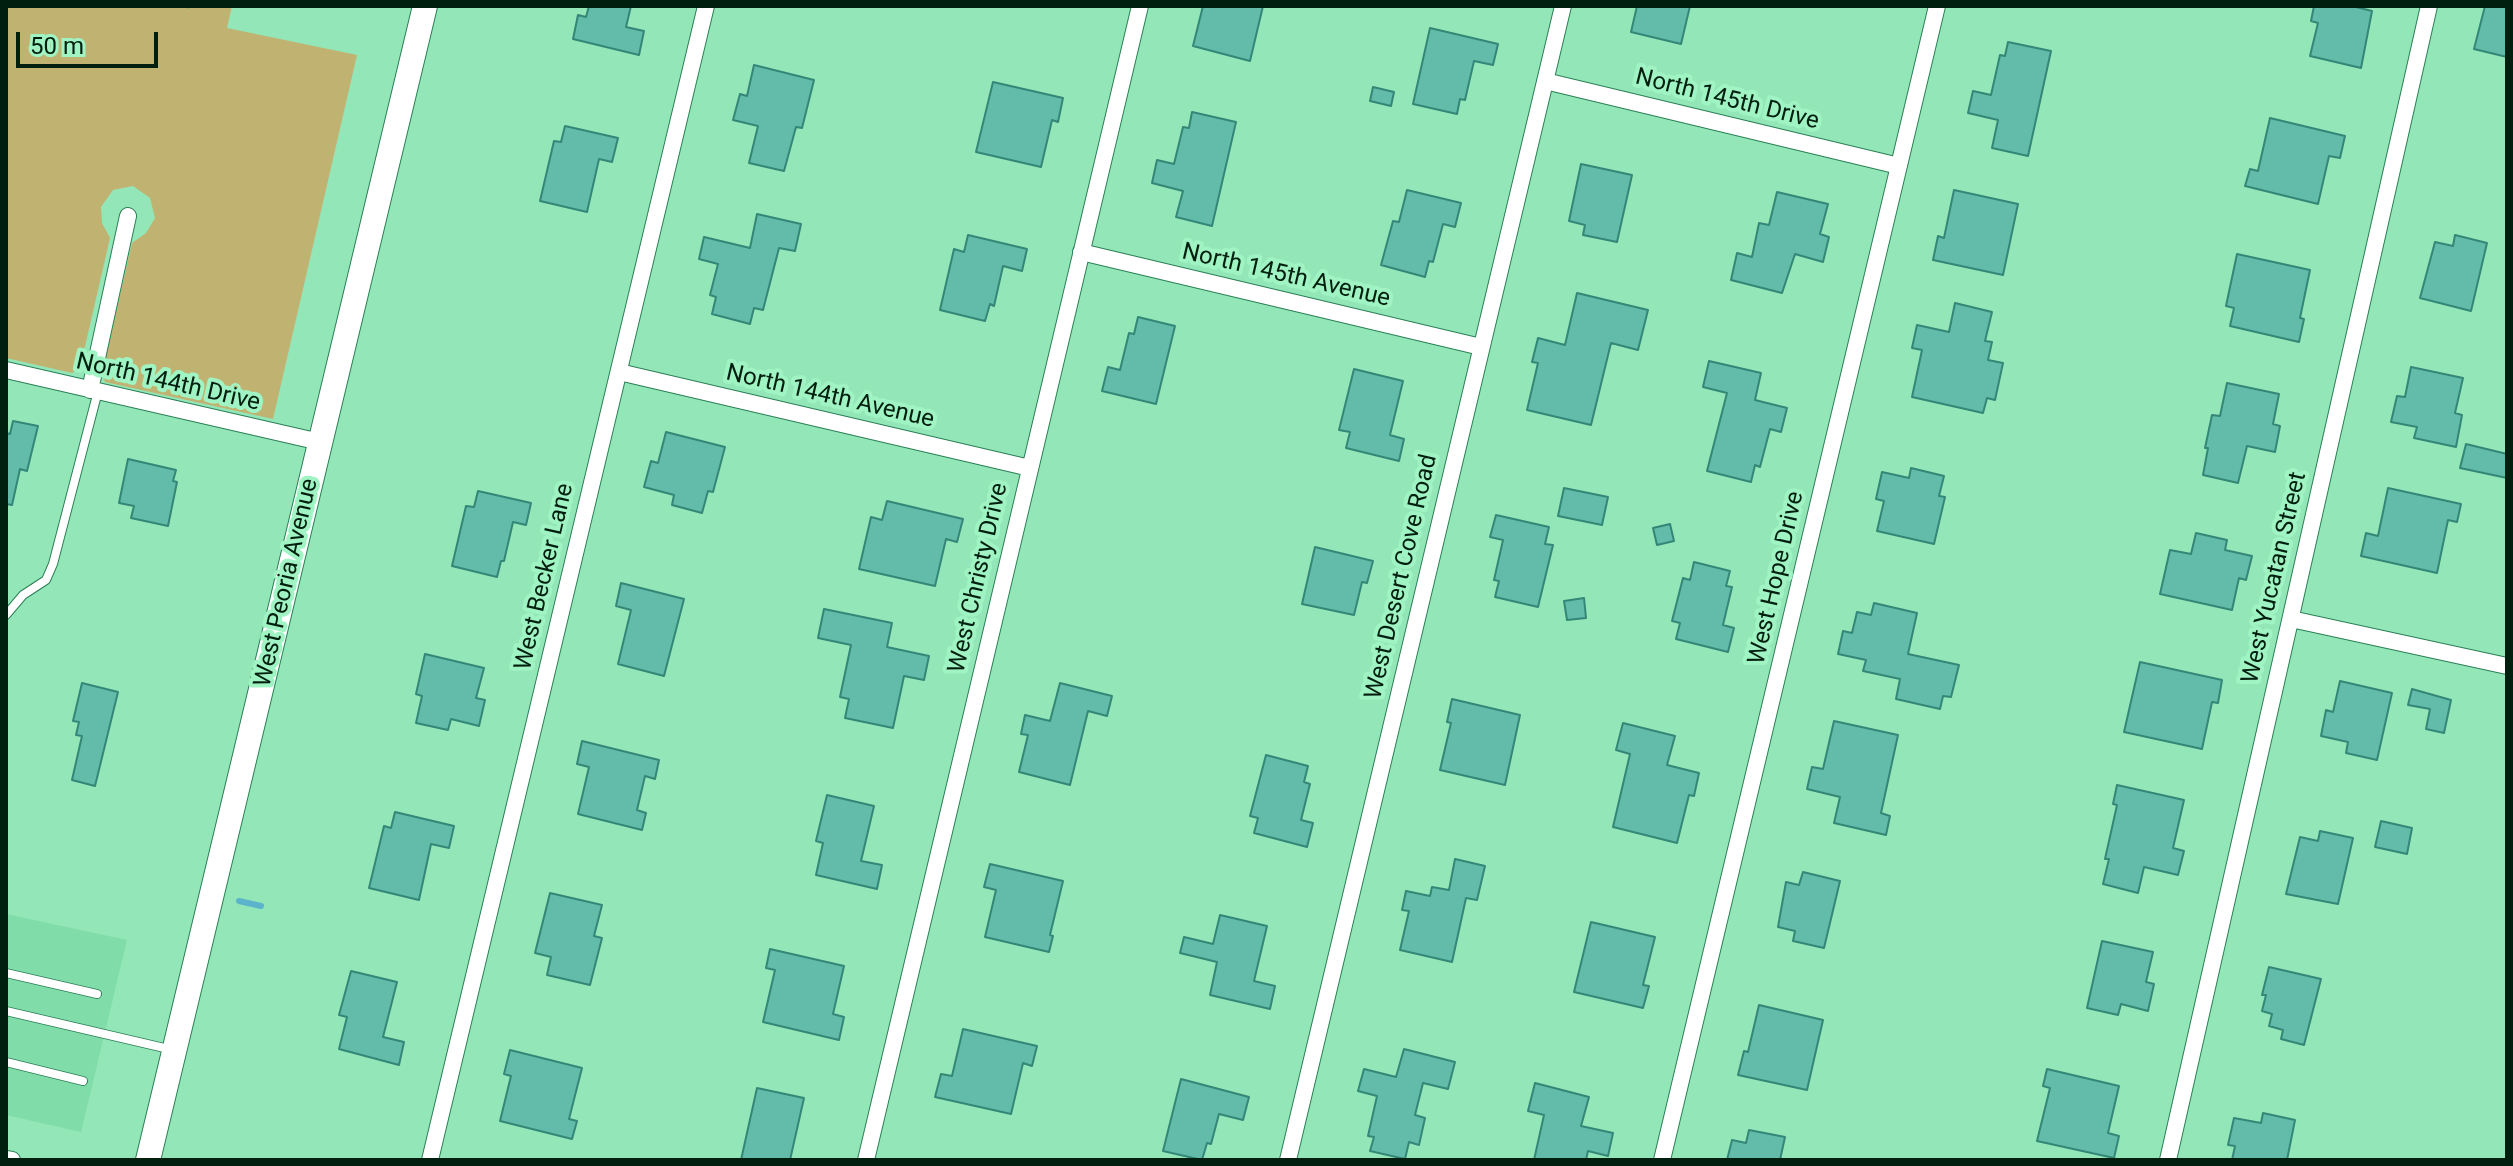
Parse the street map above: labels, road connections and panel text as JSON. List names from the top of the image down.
{
  "streets": {
    "main road": ["West Peoria Avenue"],
    "street": [
      "North 145th Drive",
      "North 145th Avenue",
      "North 144th Drive",
      "North 144th Avenue",
      "West Becker Lane",
      "West Desert Cove Road",
      "West Christy Drive",
      "West Hope Drive",
      "West Yucatan Street"
    ]
  },
  "crossings": [
    ["North 145th Drive", "West Desert Cove Road"],
    ["North 145th Drive", "West Hope Drive"],
    ["North 145th Avenue", "West Desert Cove Road"],
    ["North 145th Avenue", "West Christy Drive"],
    ["North 144th Drive", "West Peoria Avenue"],
    ["North 144th Avenue", "West Becker Lane"],
    ["North 144th Avenue", "West Christy Drive"]
  ],
  "scale_bar": "50 m"
}
